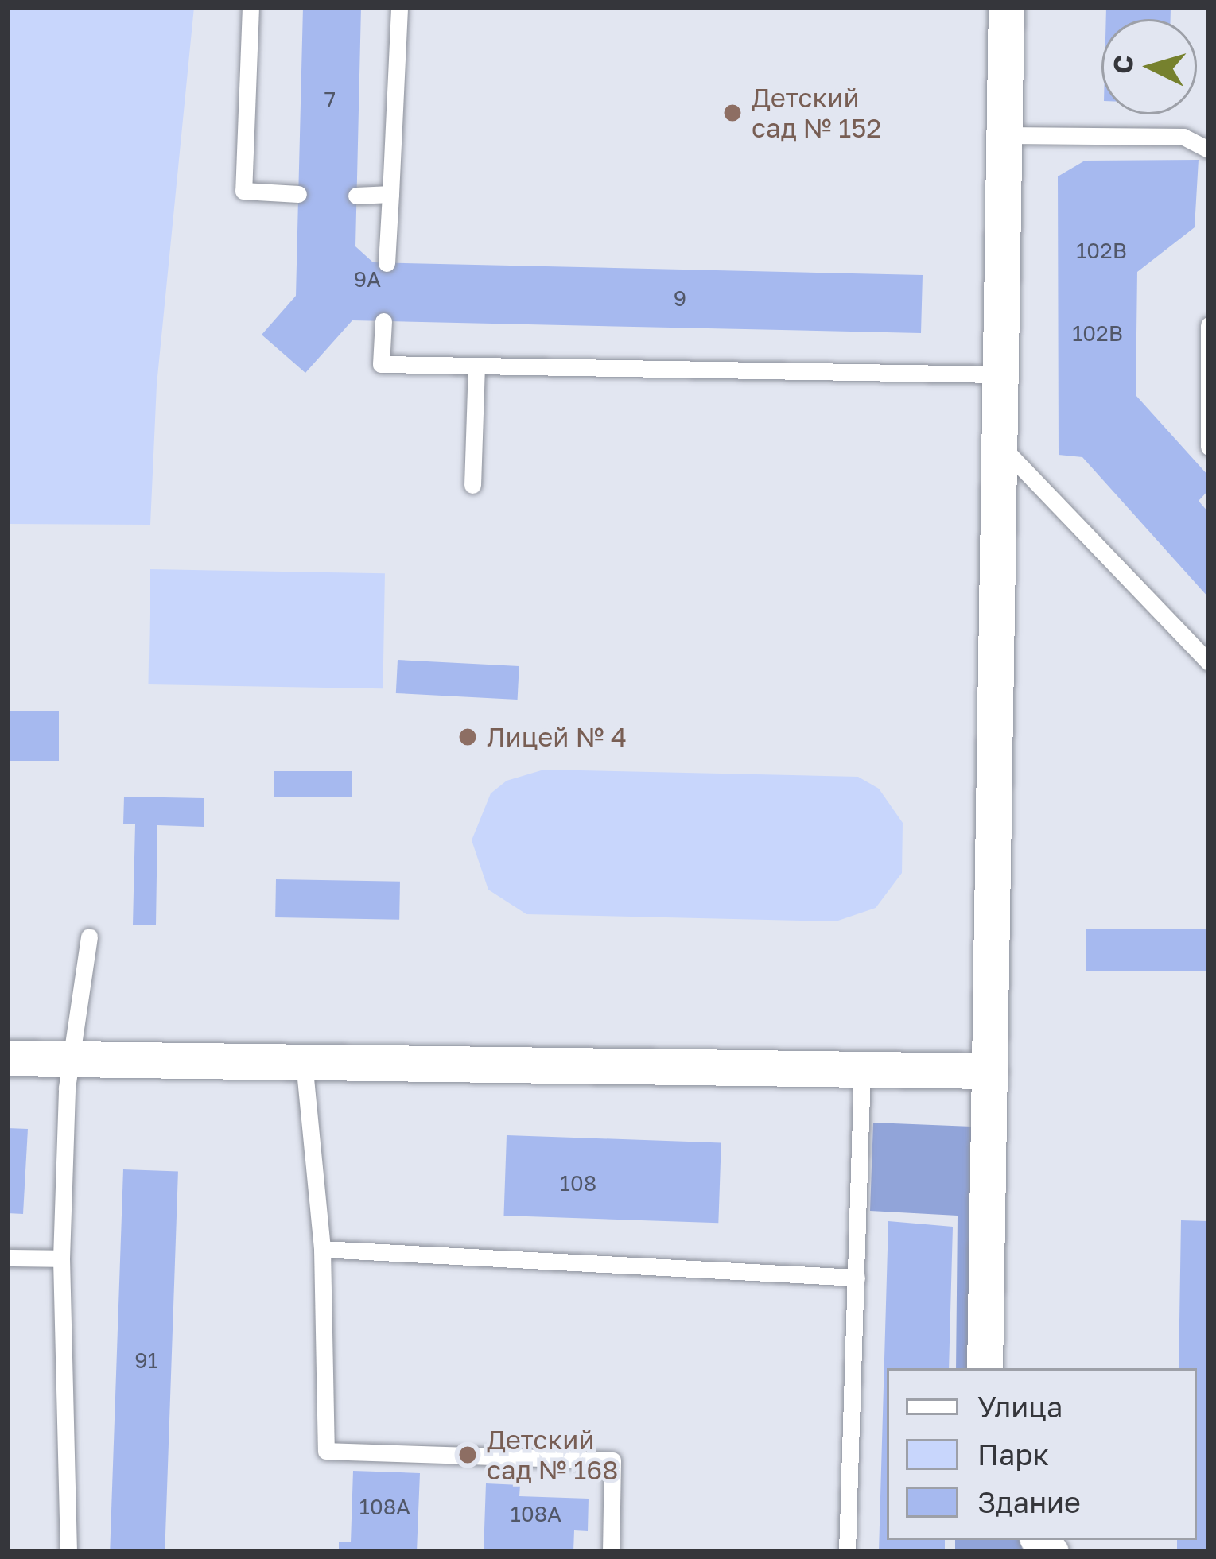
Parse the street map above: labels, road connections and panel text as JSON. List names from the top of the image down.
{
  "places": ["Детский сад № 152", "Лицей № 4", "Детский сад № 168"],
  "house_numbers": [
    "7",
    "102В",
    "9А",
    "9",
    "102В",
    "108",
    "91",
    "108А",
    "108А"
  ],
  "legend": ["Улица", "Парк", "Здание"],
  "north": "left"
}
